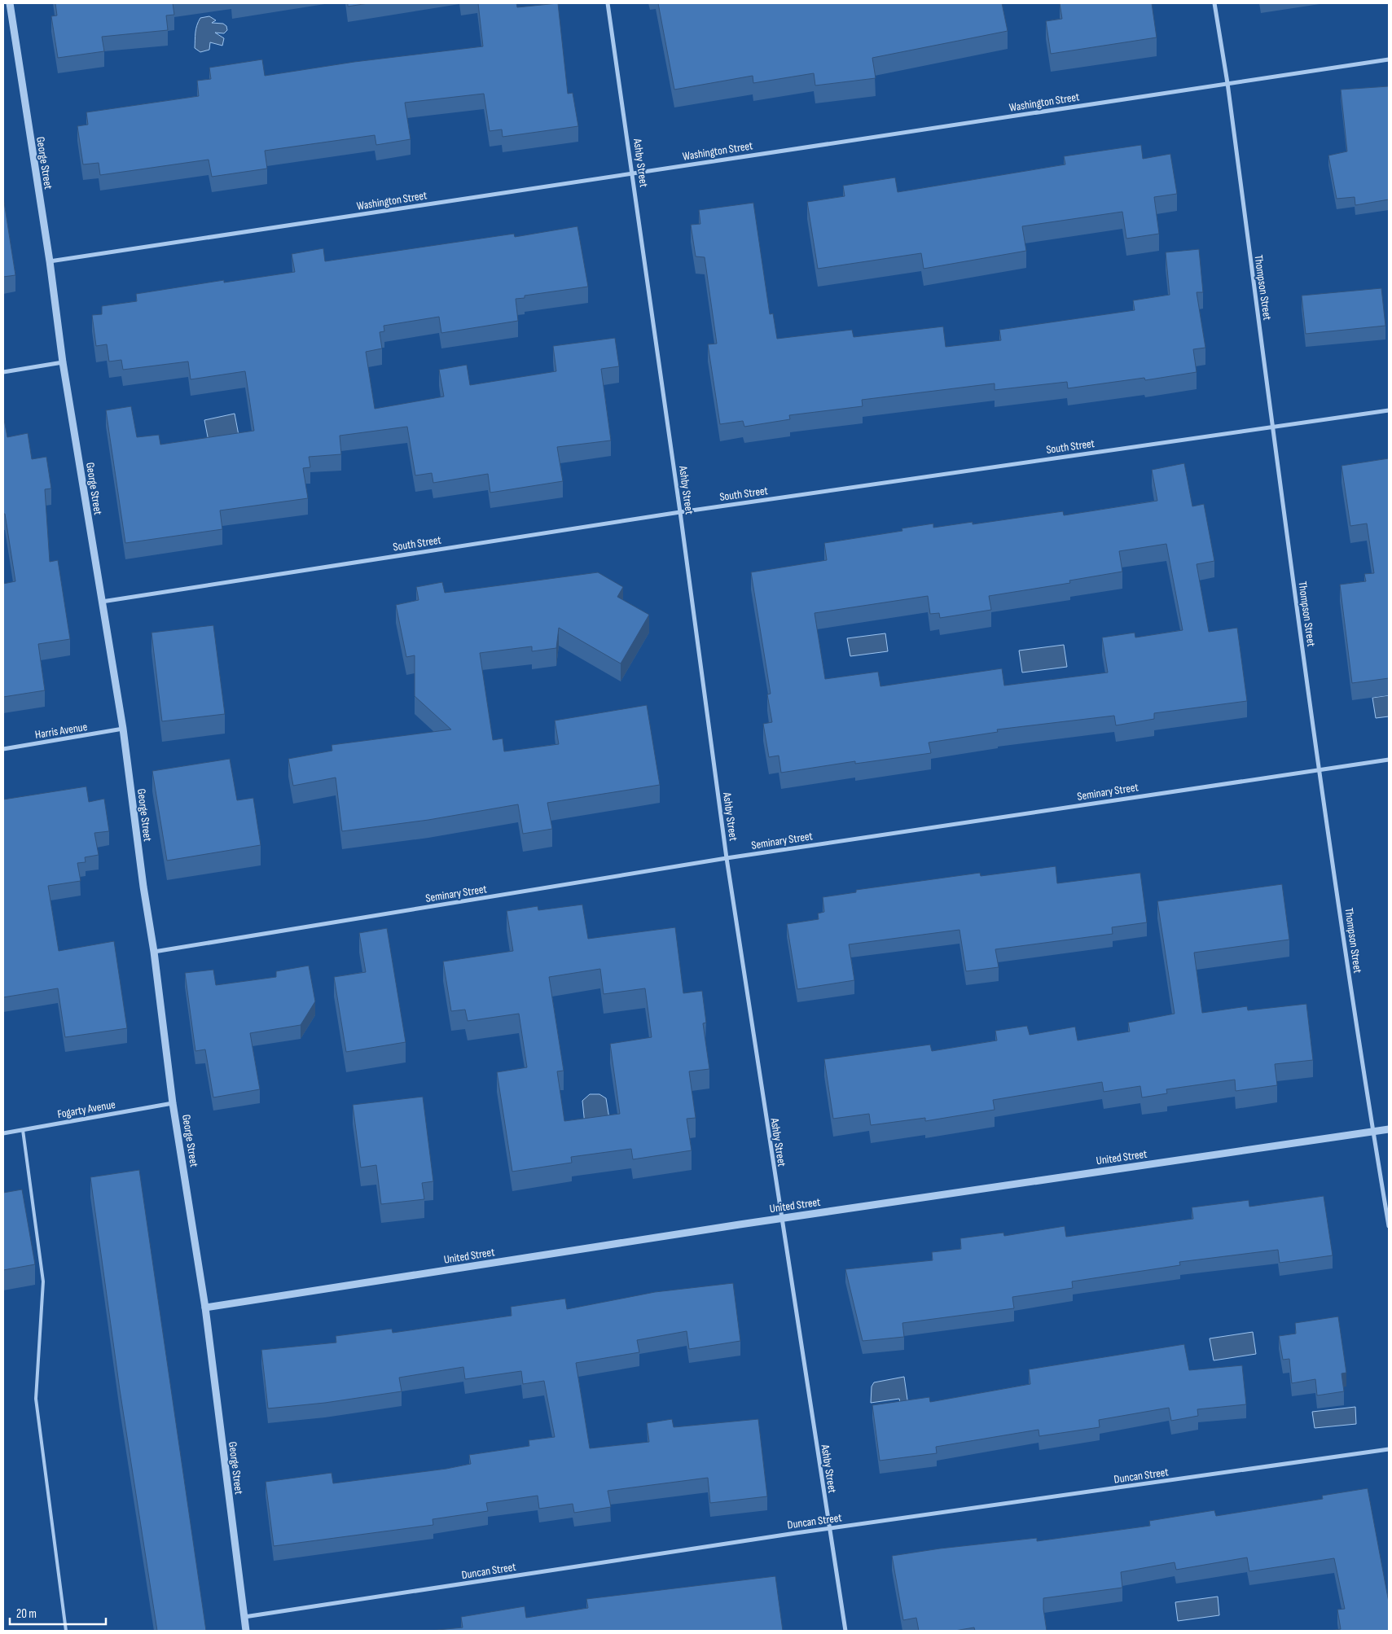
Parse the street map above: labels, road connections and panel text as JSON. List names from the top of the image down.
{
  "streets": {
    "street": [
      "Washington Street",
      "George Street",
      "Ashby Street",
      "Thompson Street",
      "South Street",
      "Harris Avenue",
      "Seminary Street",
      "Fogarty Avenue",
      "United Street",
      "Duncan Street"
    ]
  },
  "crossings": [
    ["Washington Street", "George Street"],
    ["Washington Street", "Ashby Street"],
    ["Washington Street", "Thompson Street"],
    ["George Street", "South Street"],
    ["George Street", "Harris Avenue"],
    ["George Street", "Seminary Street"],
    ["George Street", "Fogarty Avenue"],
    ["George Street", "United Street"],
    ["George Street", "Duncan Street"],
    ["Ashby Street", "South Street"],
    ["Ashby Street", "Seminary Street"],
    ["Ashby Street", "United Street"],
    ["Ashby Street", "Duncan Street"],
    ["Thompson Street", "South Street"],
    ["Thompson Street", "Seminary Street"],
    ["Thompson Street", "United Street"]
  ],
  "scale_bar": "20 m"
}
